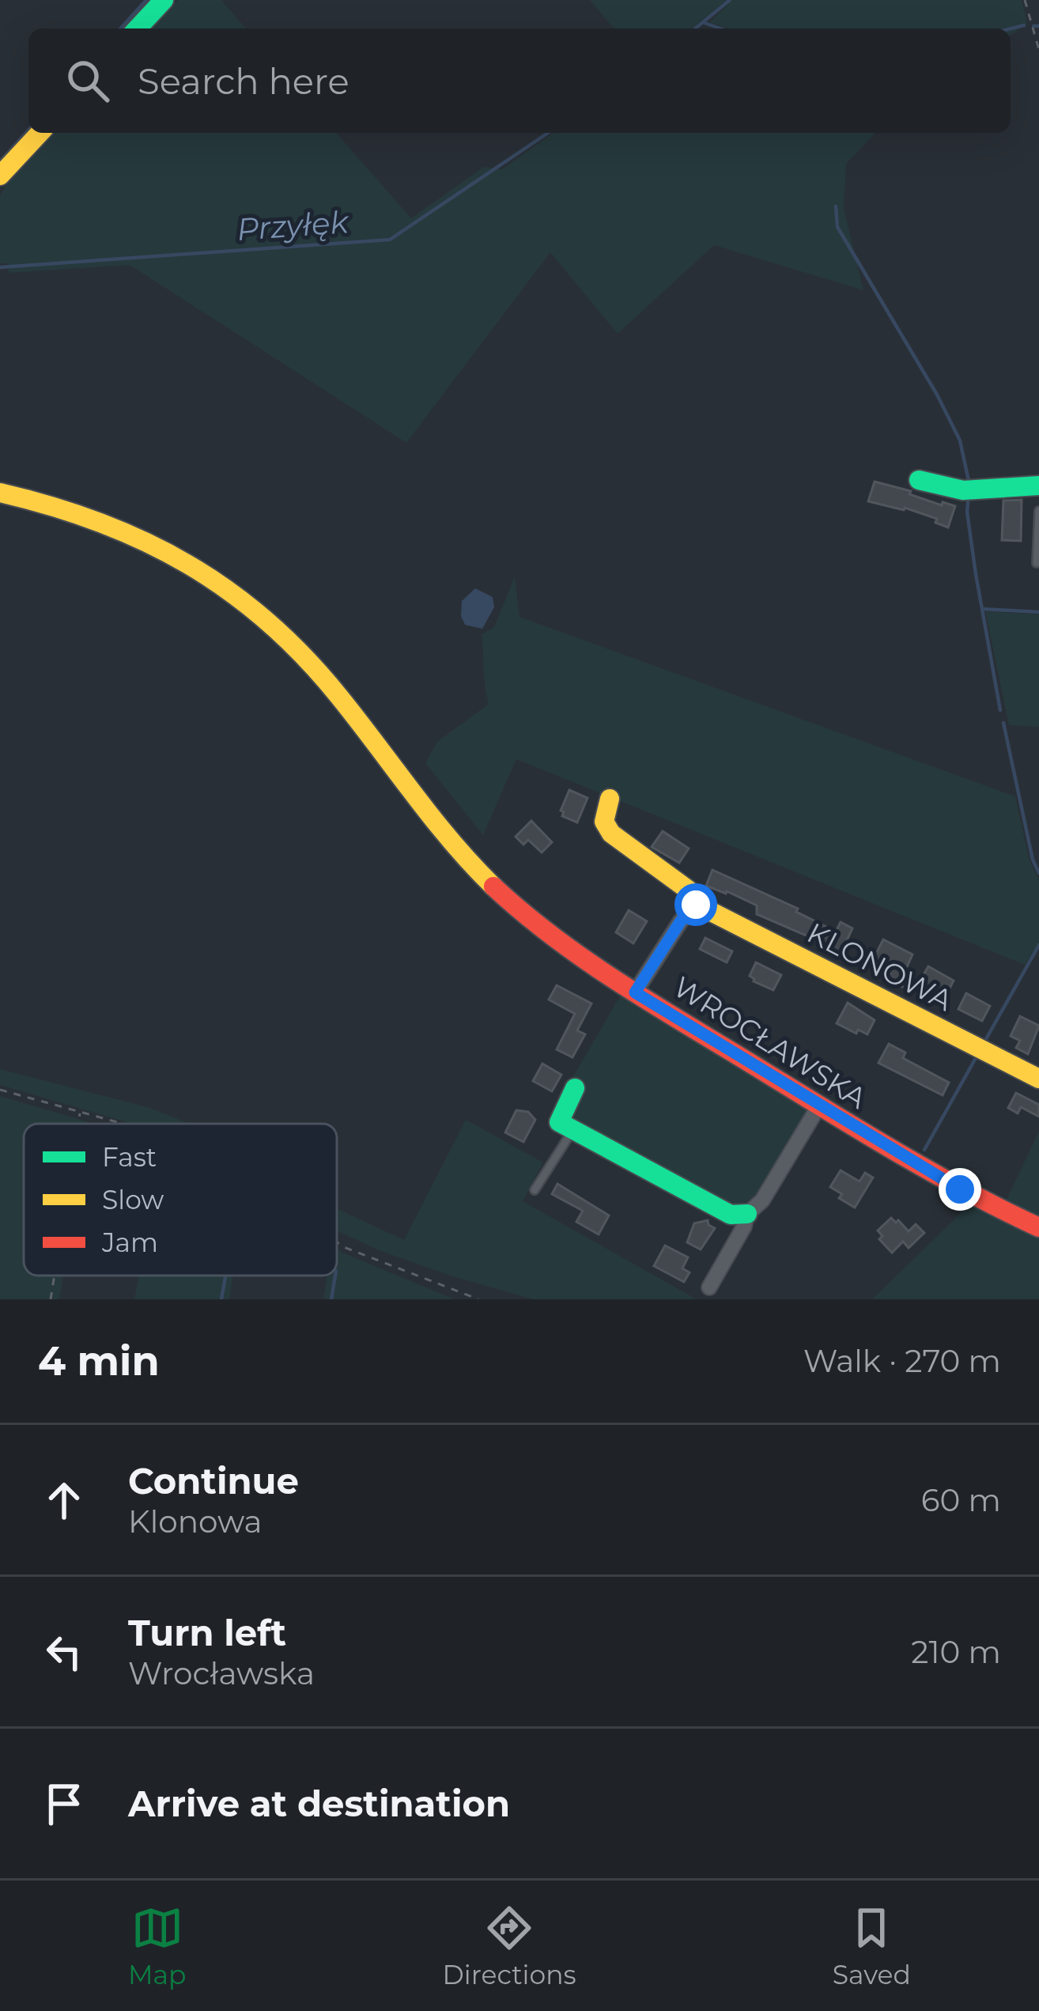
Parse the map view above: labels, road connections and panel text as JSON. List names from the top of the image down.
{
  "streets": {
    "street": ["KLONOWA", "WROCŁAWSKA"]
  },
  "water": ["Przyłęk"],
  "legend": ["Fast", "Slow", "Jam"],
  "page": {
    "search": "Search here",
    "heading": ["4 min", "Walk · 270 m"],
    "list": [
      ["Continue", "Klonowa", "60 m"],
      ["Turn left", "Wrocławska", "210 m"],
      "Arrive at destination"
    ],
    "nav": ["Map", "Directions", "Saved"]
  }
}
